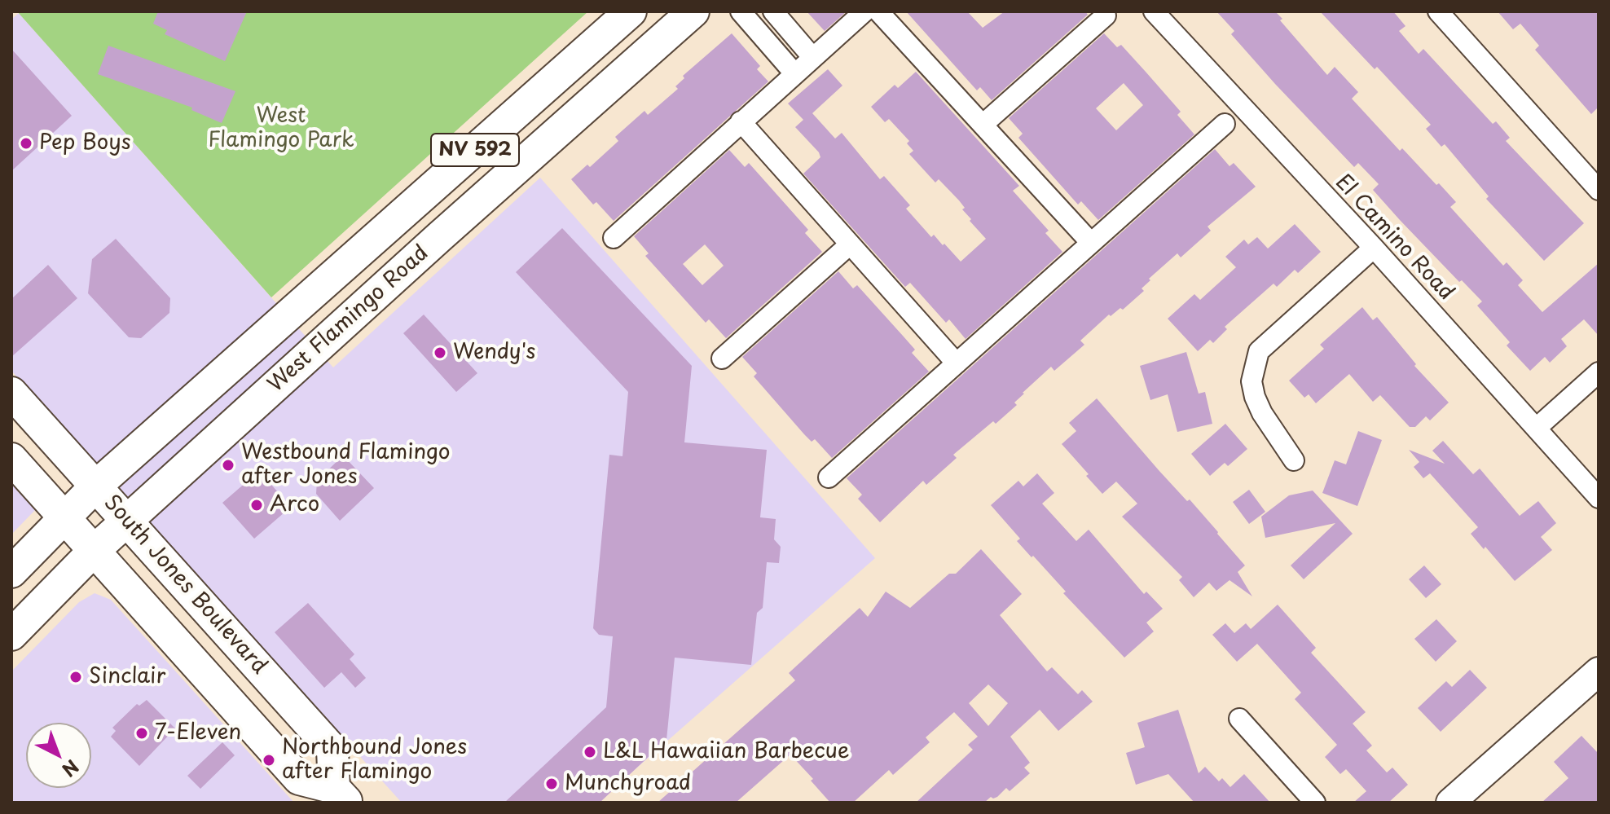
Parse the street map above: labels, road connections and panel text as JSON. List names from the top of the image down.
{
  "streets": {
    "main road": ["NV 592", "West Flamingo Road", "South Jones Boulevard"],
    "street": ["El Camino Road"]
  },
  "crossings": [
    ["West Flamingo Road", "South Jones Boulevard"]
  ],
  "parks": ["West Flamingo Park"],
  "places": [
    "Pep Boys",
    "Wendy's",
    "Westbound Flamingo after Jones",
    "Arco",
    "Sinclair",
    "7-Eleven",
    "L&L Hawaiian Barbecue",
    "Northbound Jones after Flamingo",
    "Munchyroad"
  ],
  "north": "bottom right"
}
